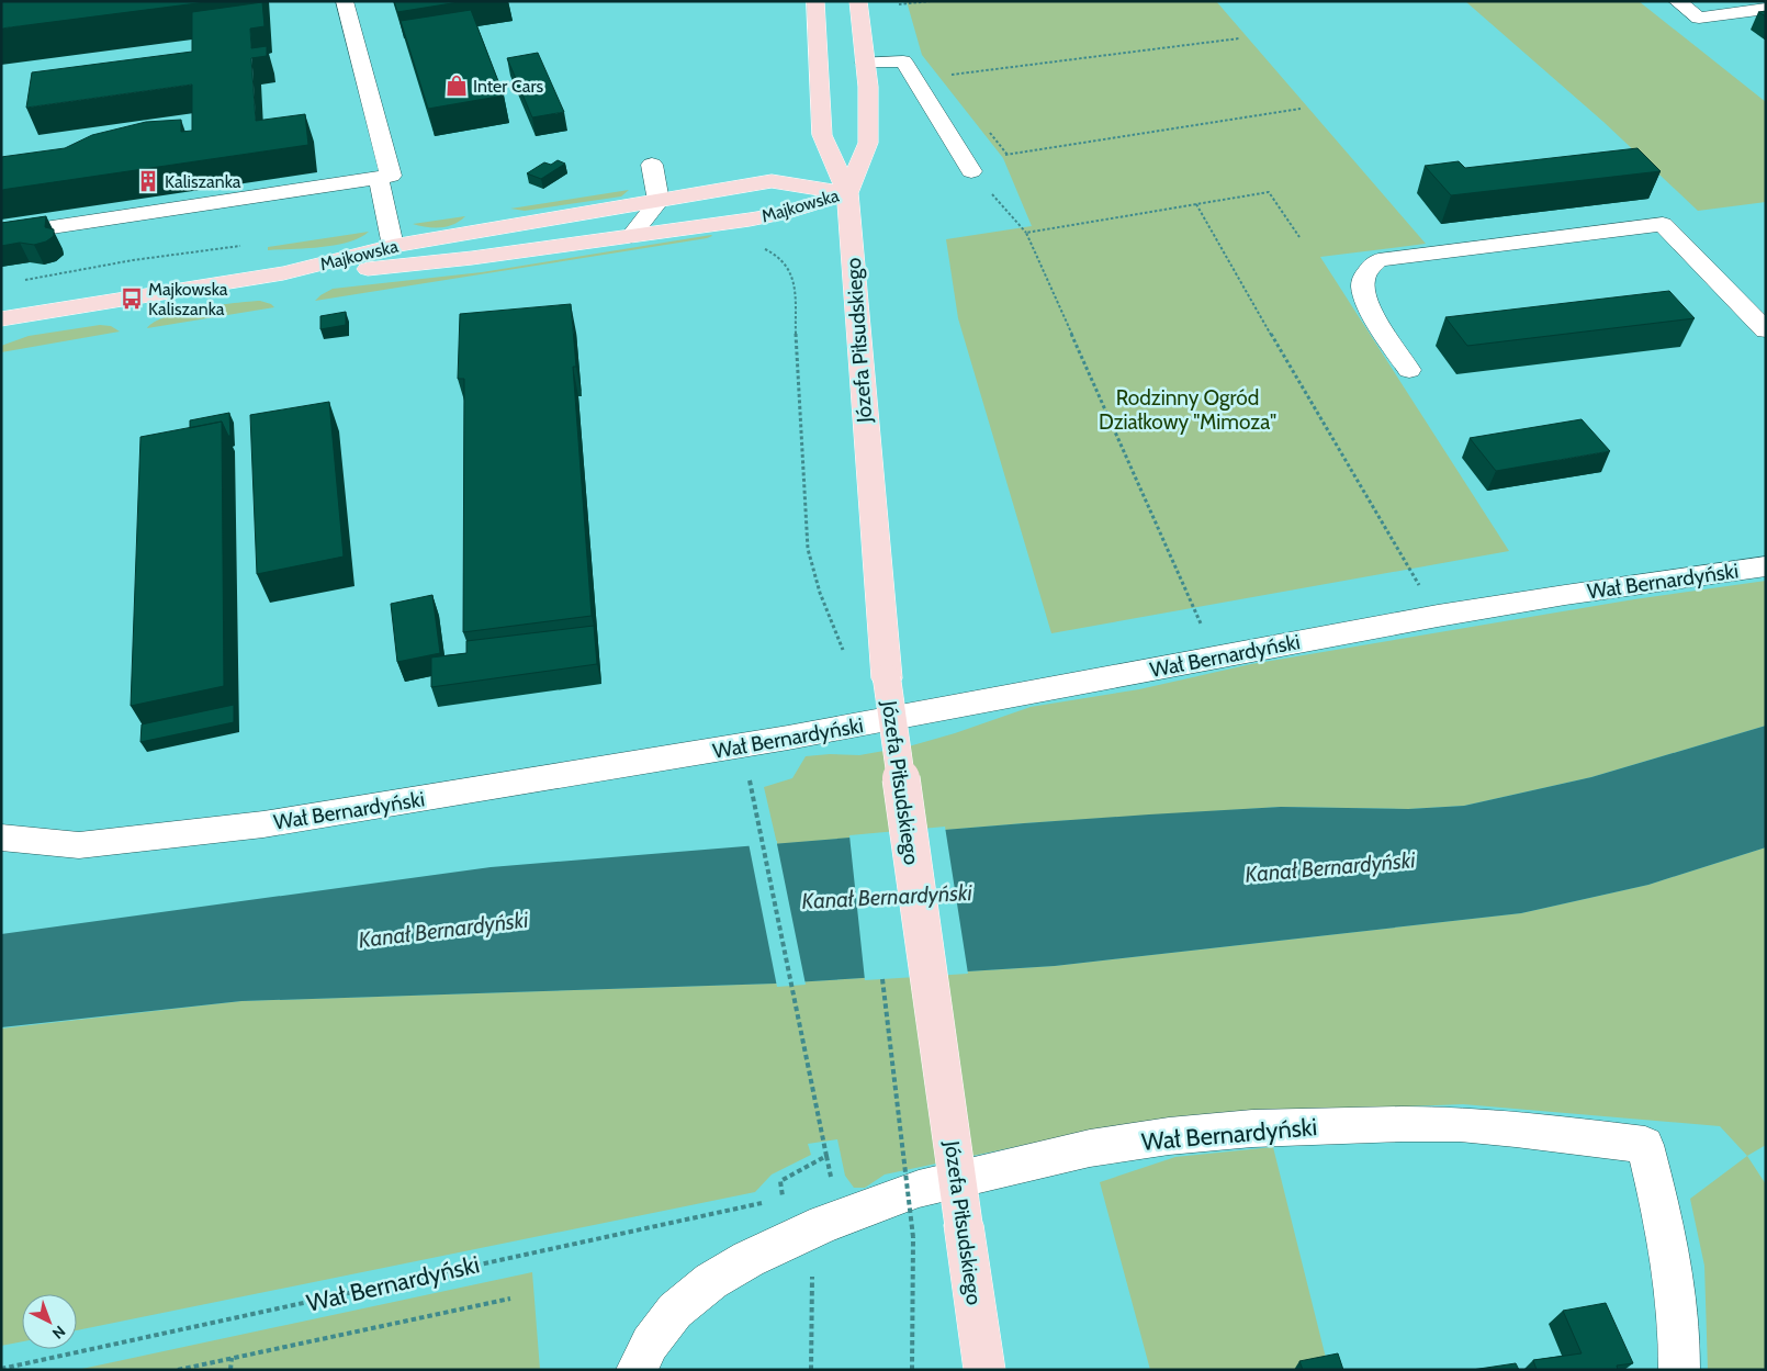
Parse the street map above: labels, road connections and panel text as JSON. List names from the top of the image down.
{
  "streets": {
    "main road": ["Majkowska", "Józefa Piłsudskiego"],
    "street": ["Wał Bernardyński"]
  },
  "crossings": [
    ["Majkowska", "Józefa Piłsudskiego"]
  ],
  "water": ["Kanał Bernardyński"],
  "parks": ["Rodzinny Ogród Działkowy \"Mimoza\""],
  "places": {
    "shop": ["Inter Cars"],
    "building": ["Kaliszanka"],
    "bus stop": ["Majkowska Kaliszanka"]
  },
  "north": "bottom right"
}
